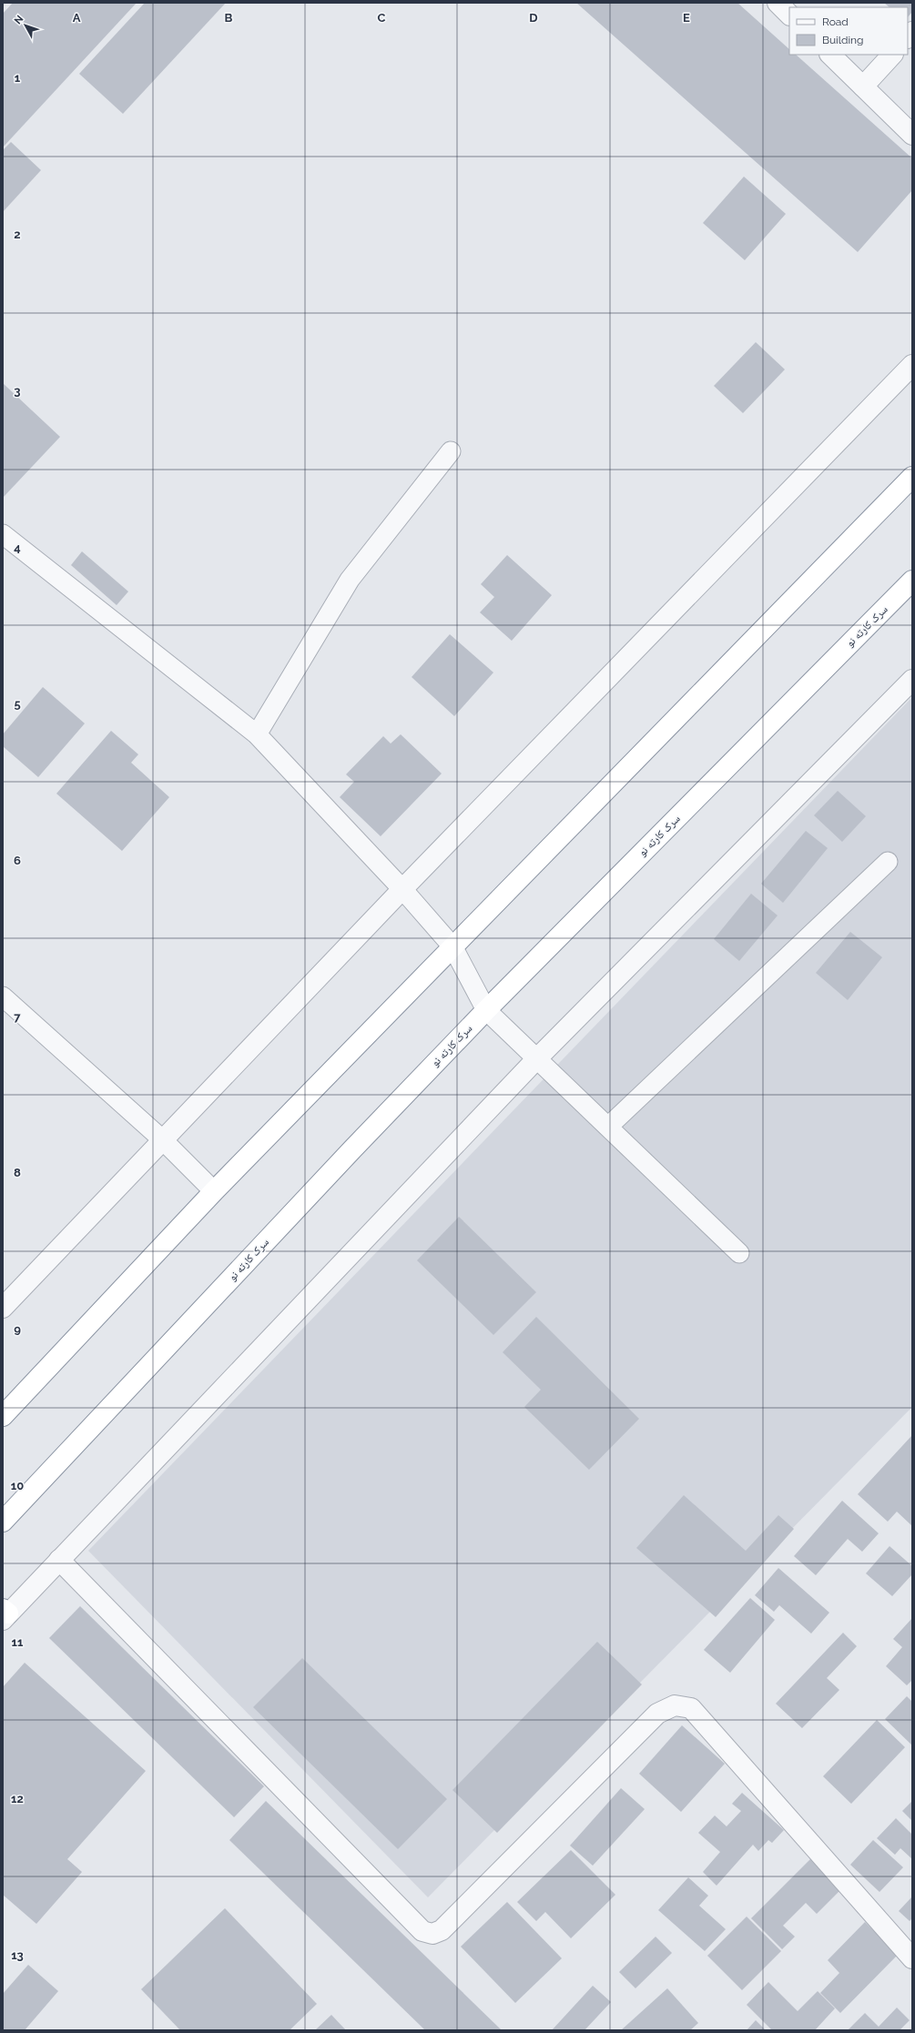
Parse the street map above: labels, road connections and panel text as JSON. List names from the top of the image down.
{
  "streets": {
    "highway": ["سرک کارته نو"]
  },
  "legend": ["Road", "Building"],
  "north": "top left",
  "grid": {
    "columns": [
      "A",
      "B",
      "C",
      "D",
      "E"
    ],
    "rows": [
      "1",
      "2",
      "3",
      "4",
      "5",
      "6",
      "7",
      "8",
      "9",
      "10",
      "11",
      "12",
      "13"
    ]
  }
}
